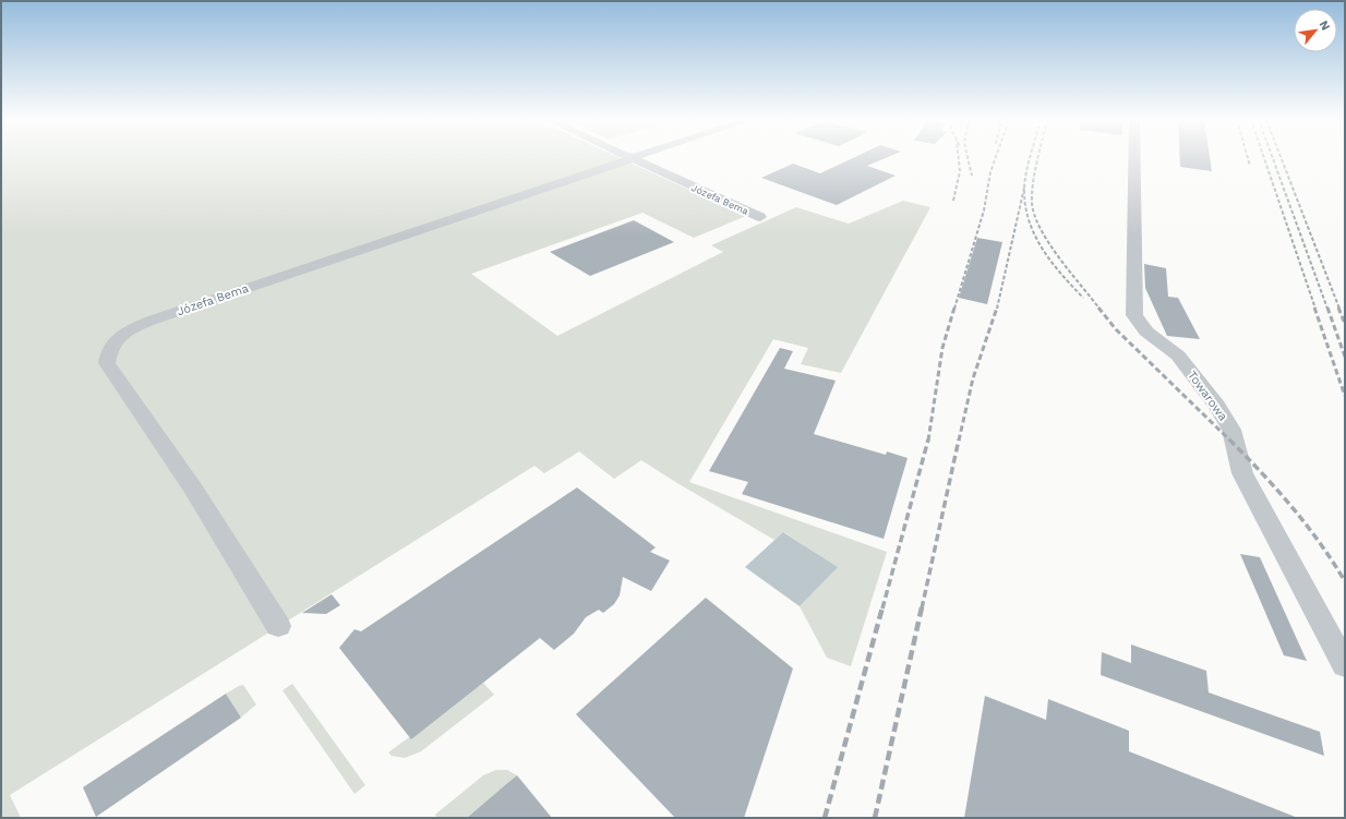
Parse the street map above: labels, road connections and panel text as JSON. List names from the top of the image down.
{
  "streets": {
    "street": ["Józefa Bema", "Towarowa"]
  },
  "north": "top right"
}
